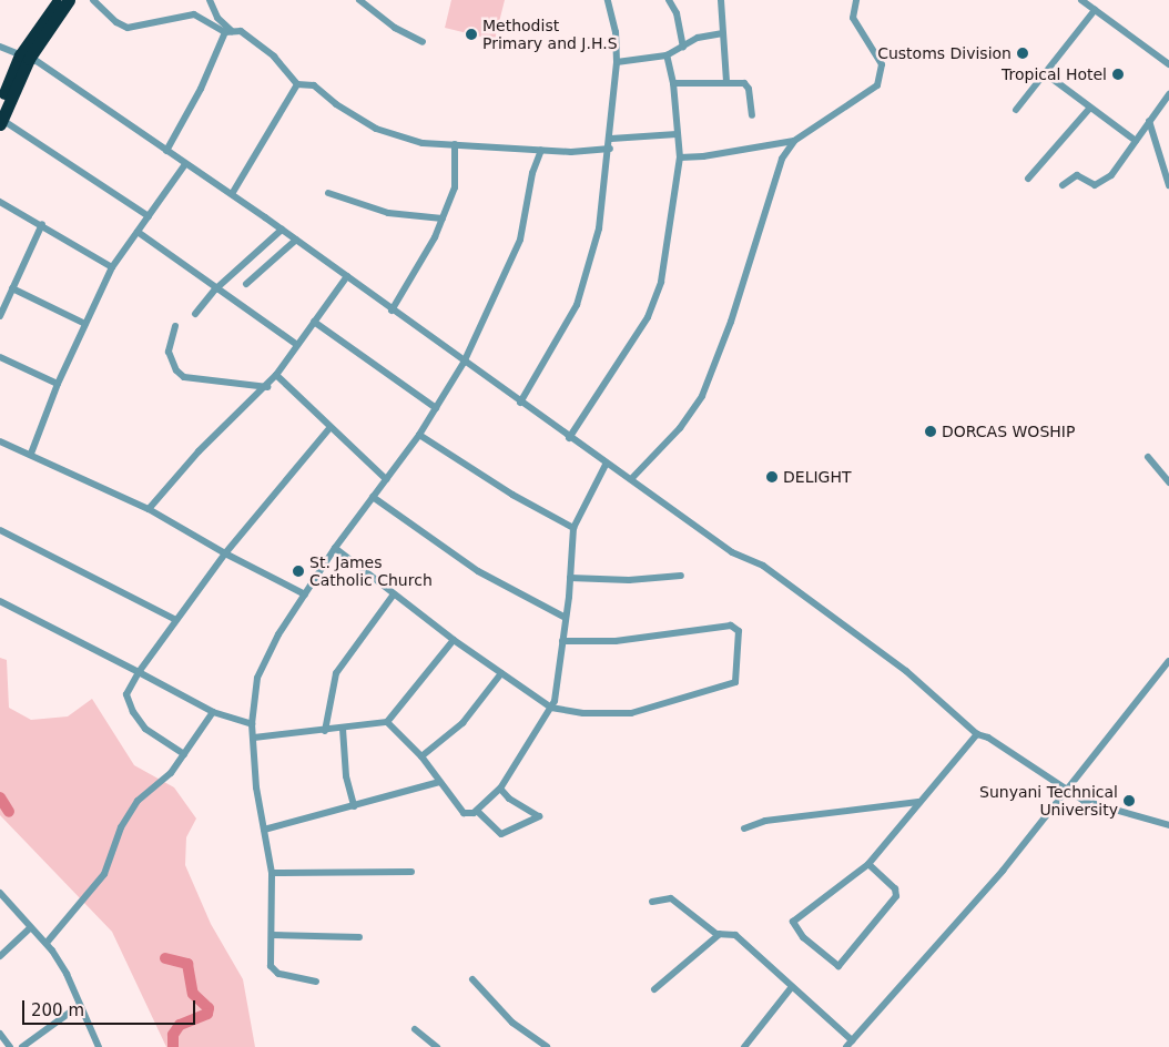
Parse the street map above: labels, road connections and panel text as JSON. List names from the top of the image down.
{
  "places": [
    "Methodist Primary and J.H.S",
    "Customs Division",
    "Tropical Hotel",
    "DORCAS WOSHIP",
    "DELIGHT",
    "St. James Catholic Church",
    "Sunyani Technical University"
  ],
  "scale_bar": "200 m"
}
